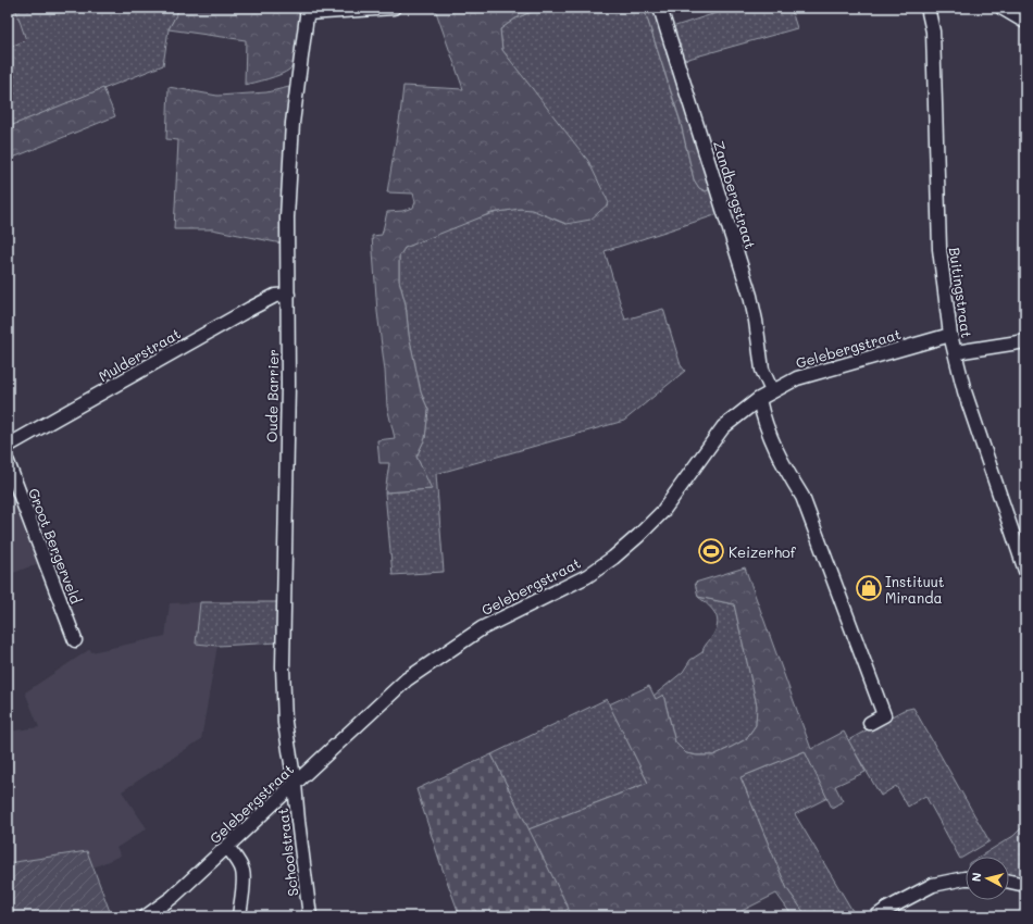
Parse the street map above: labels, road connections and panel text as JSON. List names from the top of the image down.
{
  "streets": {
    "street": [
      "Zandbergstraat",
      "Buitingstraat",
      "Gelebergstraat",
      "Mulderstraat",
      "Oude Barrier",
      "Groot Bergerveld",
      "Schoolstraat"
    ]
  },
  "crossings": [
    ["Zandbergstraat", "Gelebergstraat"],
    ["Buitingstraat", "Gelebergstraat"],
    ["Gelebergstraat", "Oude Barrier"],
    ["Gelebergstraat", "Schoolstraat"],
    ["Mulderstraat", "Oude Barrier"],
    ["Oude Barrier", "Schoolstraat"]
  ],
  "places": {
    "sports": ["Keizerhof"],
    "shop": ["Instituut Miranda"]
  },
  "north": "left"
}
